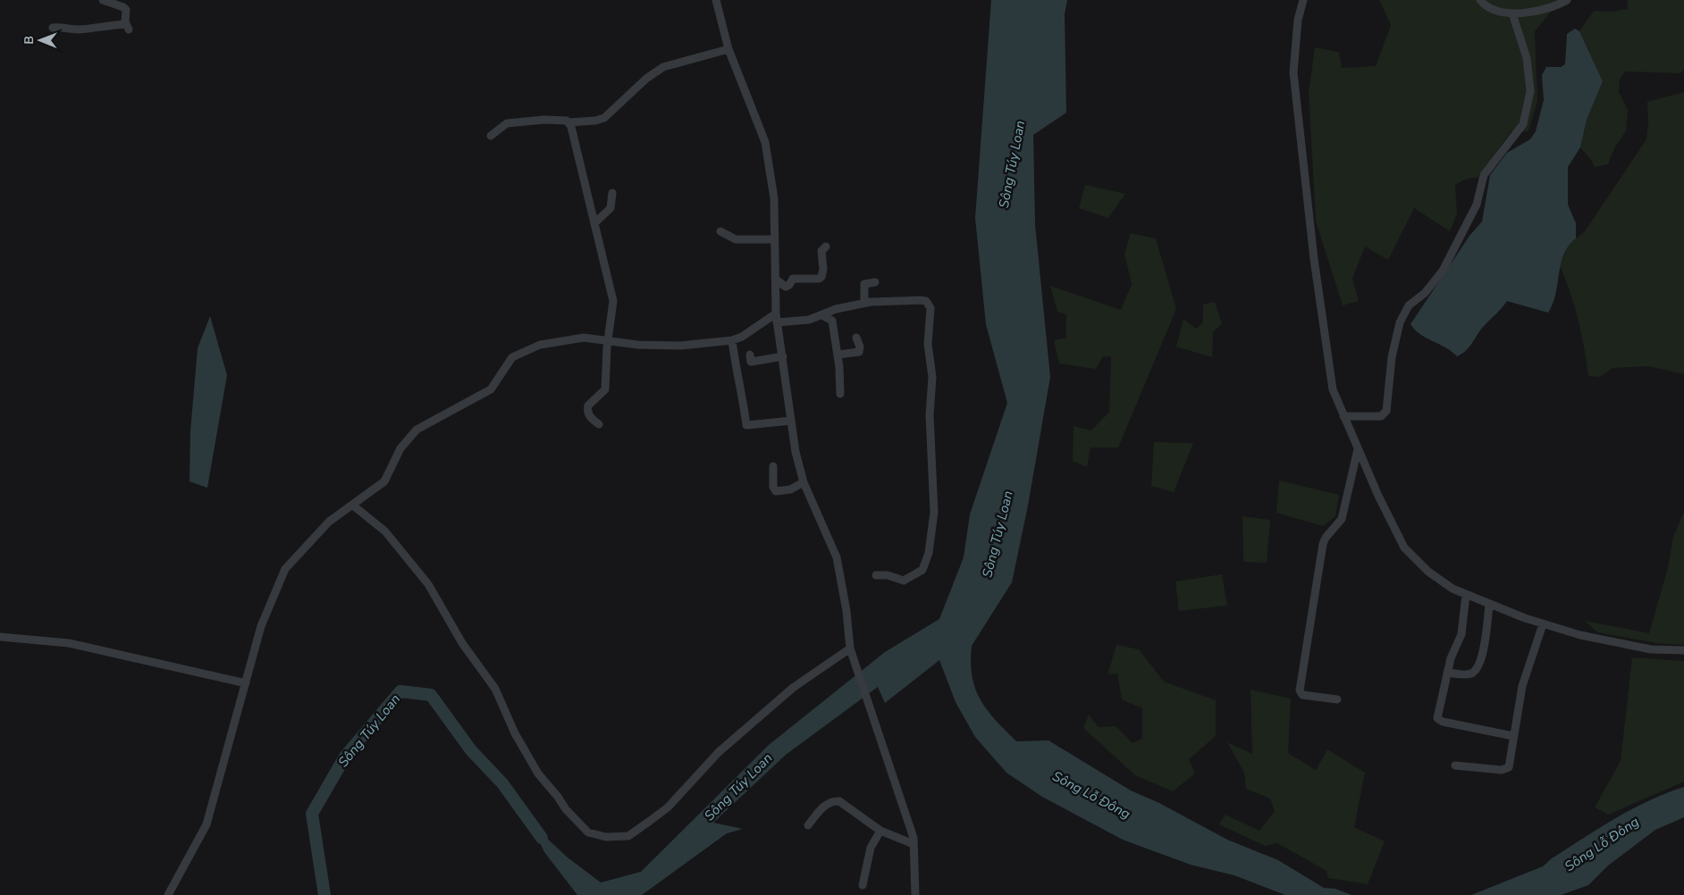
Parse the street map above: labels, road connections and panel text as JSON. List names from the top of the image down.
{
  "water": ["Sông Túy Loan", "Sông Lỗ Đông"],
  "north": "left"
}
